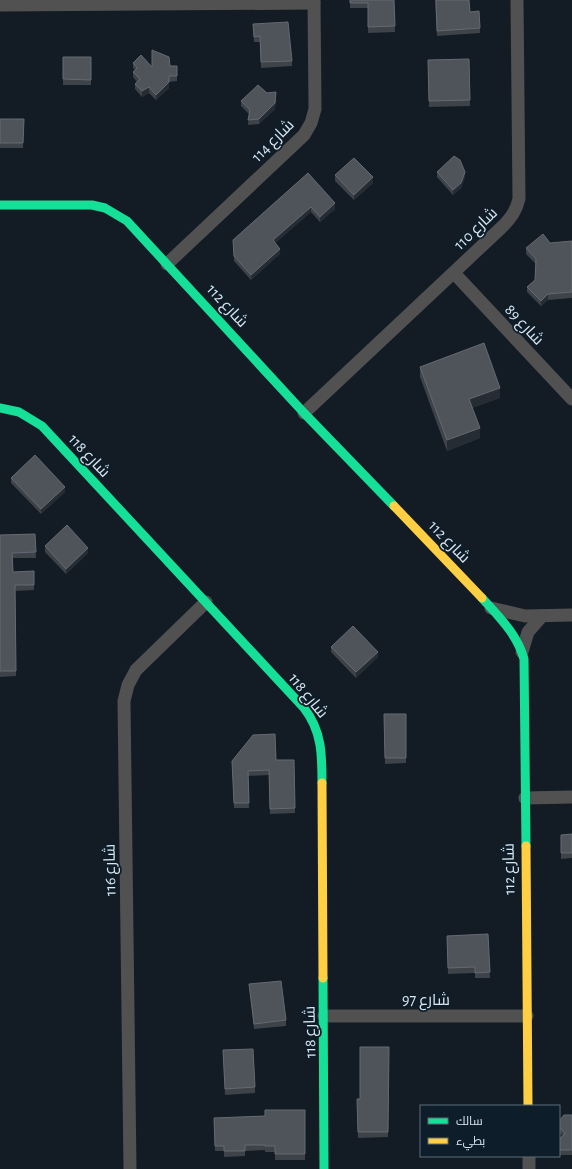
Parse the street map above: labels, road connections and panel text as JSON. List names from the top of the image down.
{
  "streets": {
    "street": [
      "شارع 114",
      "شارع 110",
      "شارع 112",
      "شارع 89",
      "شارع 118",
      "شارع 116",
      "شارع 97"
    ]
  },
  "crossings": [
    ["شارع 114", "شارع 112"],
    ["شارع 110", "شارع 112"],
    ["شارع 110", "شارع 89"],
    ["شارع 112", "شارع 97"],
    ["شارع 118", "شارع 116"],
    ["شارع 118", "شارع 97"]
  ],
  "legend": ["سالك", "بطيء"]
}
